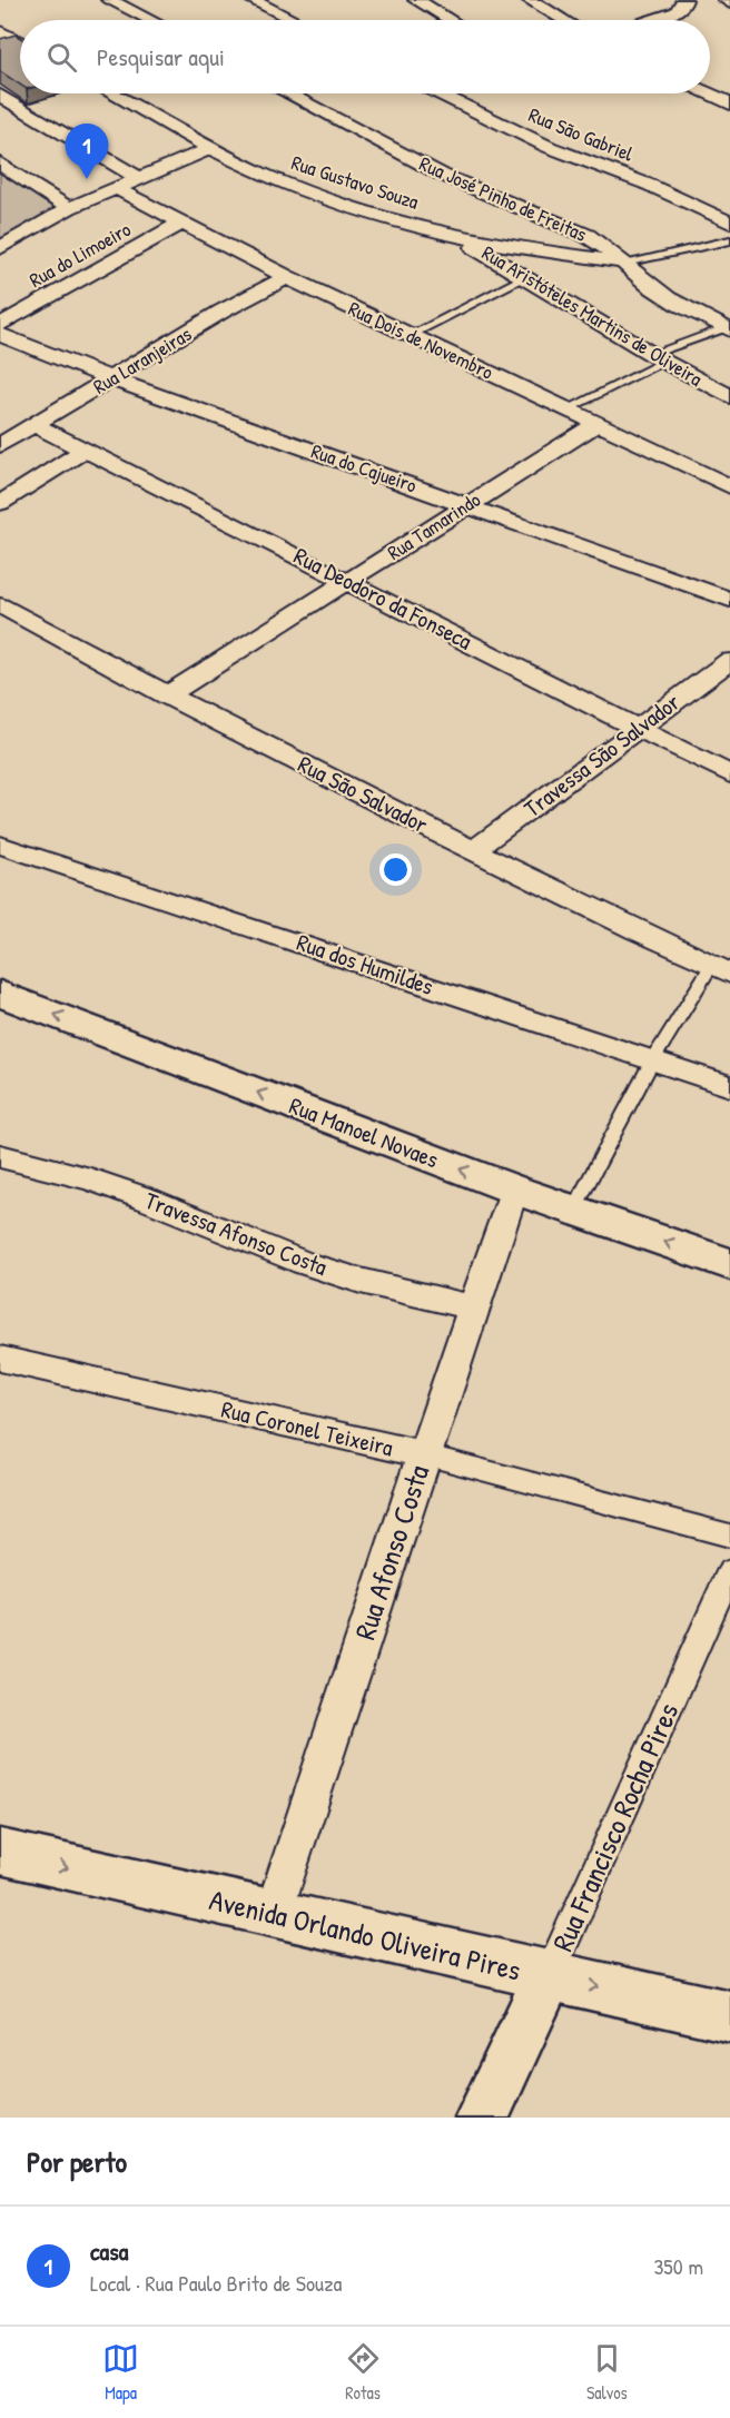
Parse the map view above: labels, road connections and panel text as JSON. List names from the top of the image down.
{
  "streets": {
    "street": [
      "Rua São Gabriel",
      "Rua Gustavo Souza",
      "Rua José Pinho de Freitas",
      "Rua do Limoeiro",
      "Rua Aristóteles Martins de Oliveira",
      "Rua Dois de Novembro",
      "Rua Laranjeiras",
      "Rua do Cajueiro",
      "Rua Tamarindo",
      "Rua Deodoro da Fonseca",
      "Travessa São Salvador",
      "Rua São Salvador",
      "Rua dos Humildes",
      "Rua Manoel Novaes",
      "Travessa Afonso Costa",
      "Rua Coronel Teixeira",
      "Rua Afonso Costa",
      "Rua Francisco Rocha Pires",
      "Avenida Orlando Oliveira Pires"
    ]
  },
  "crossings": [
    ["Rua Gustavo Souza", "Rua José Pinho de Freitas"],
    ["Rua Gustavo Souza", "Rua Aristóteles Martins de Oliveira"],
    ["Rua do Limoeiro", "Rua Dois de Novembro"],
    ["Rua Dois de Novembro", "Rua Laranjeiras"],
    ["Rua Dois de Novembro", "Rua Tamarindo"],
    ["Rua Laranjeiras", "Rua do Cajueiro"],
    ["Rua Laranjeiras", "Rua Deodoro da Fonseca"],
    ["Rua do Cajueiro", "Rua Tamarindo"],
    ["Rua Tamarindo", "Rua Deodoro da Fonseca"],
    ["Rua Tamarindo", "Rua São Salvador"],
    ["Rua Deodoro da Fonseca", "Travessa São Salvador"],
    ["Travessa São Salvador", "Rua São Salvador"],
    ["Rua Manoel Novaes", "Rua Afonso Costa"],
    ["Travessa Afonso Costa", "Rua Afonso Costa"],
    ["Rua Coronel Teixeira", "Rua Afonso Costa"],
    ["Rua Afonso Costa", "Avenida Orlando Oliveira Pires"],
    ["Rua Francisco Rocha Pires", "Avenida Orlando Oliveira Pires"]
  ],
  "one_way": ["Rua Manoel Novaes", "Avenida Orlando Oliveira Pires"],
  "page": {
    "search": "Pesquisar aqui",
    "pins": "1",
    "heading": "Por perto",
    "list": [
      {
        "mark": "1",
        "name": "casa",
        "note": "Local · Rua Paulo Brito de Souza",
        "value": "350 m"
      }
    ],
    "nav": ["Mapa", "Rotas", "Salvos"]
  }
}
